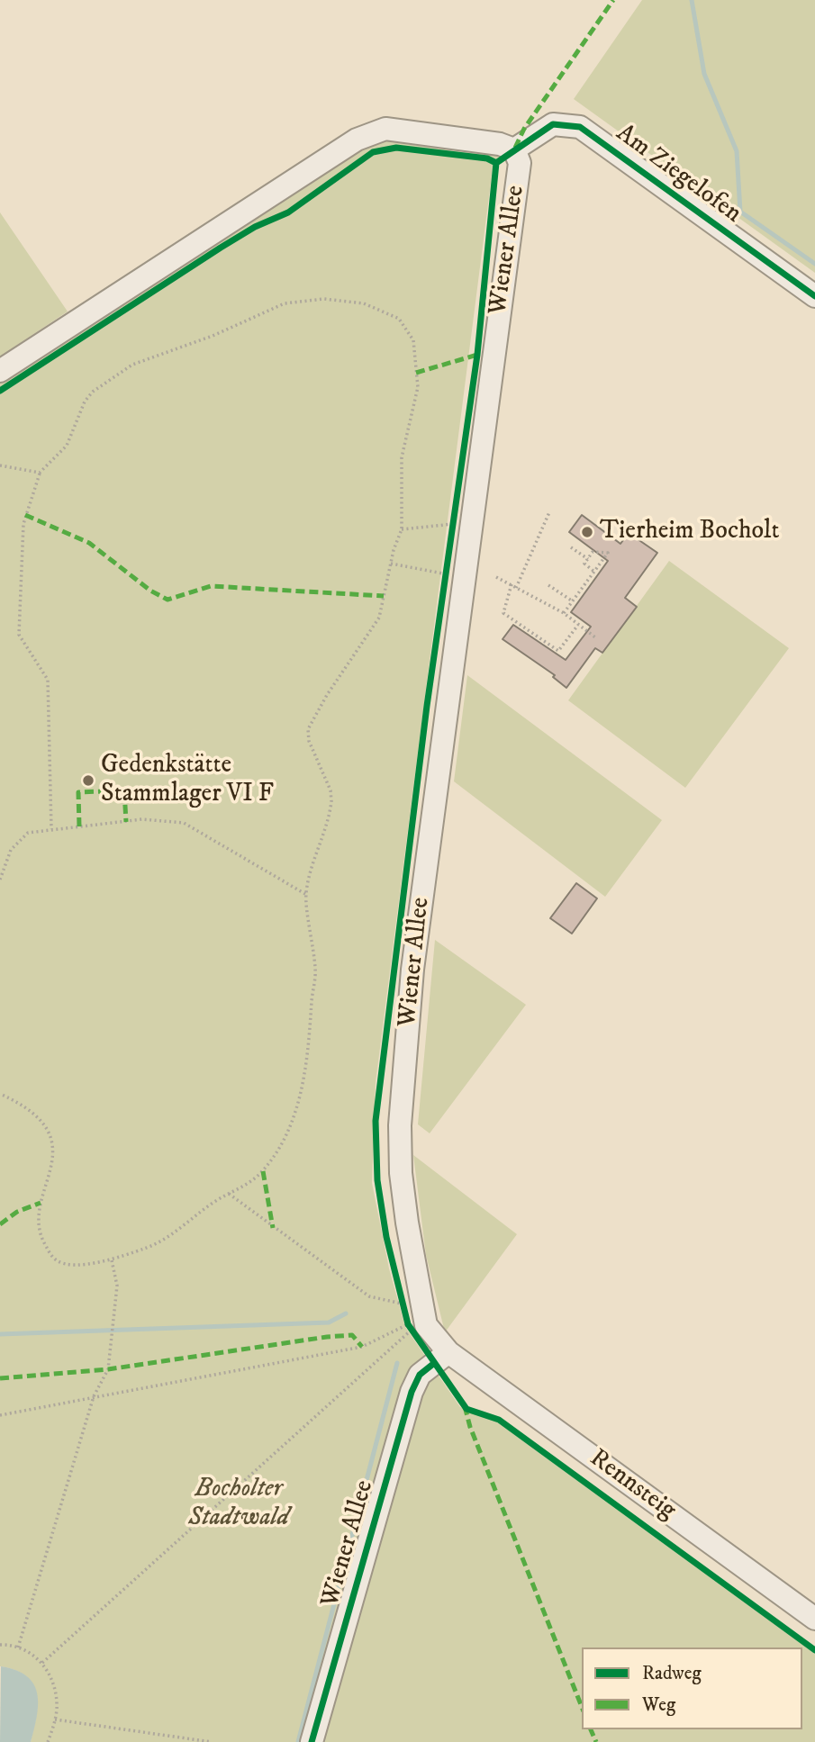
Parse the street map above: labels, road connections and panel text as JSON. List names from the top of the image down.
{
  "streets": {
    "street": ["Am Ziegelofen", "Wiener Allee", "Rennsteig"]
  },
  "crossings": [
    ["Am Ziegelofen", "Wiener Allee"],
    ["Wiener Allee", "Rennsteig"]
  ],
  "parks": ["Bocholter Stadtwald"],
  "places": ["Tierheim Bocholt", "Gedenkstätte Stammlager VI F"],
  "legend": ["Radweg", "Weg"]
}
